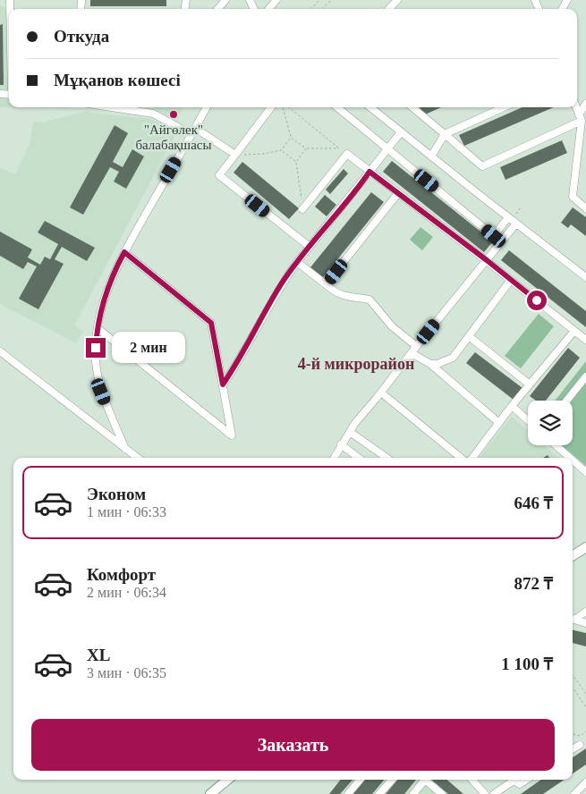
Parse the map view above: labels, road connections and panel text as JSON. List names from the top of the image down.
{
  "districts": ["4-й микрорайон"],
  "places": ["\"Айгөлек\" балабақшасы"],
  "page": {
    "banner": ["Откуда", "Мұқанов көшесі"],
    "bubble": "2 мин",
    "list": [
      {
        "name": "Эконом",
        "note": "1 мин · 06:33",
        "value": "646 ₸"
      },
      {
        "name": "Комфорт",
        "note": "2 мин · 06:34",
        "value": "872 ₸"
      },
      {
        "name": "XL",
        "note": "3 мин · 06:35",
        "value": "1 100 ₸"
      }
    ],
    "buttons": "Заказать"
  }
}
